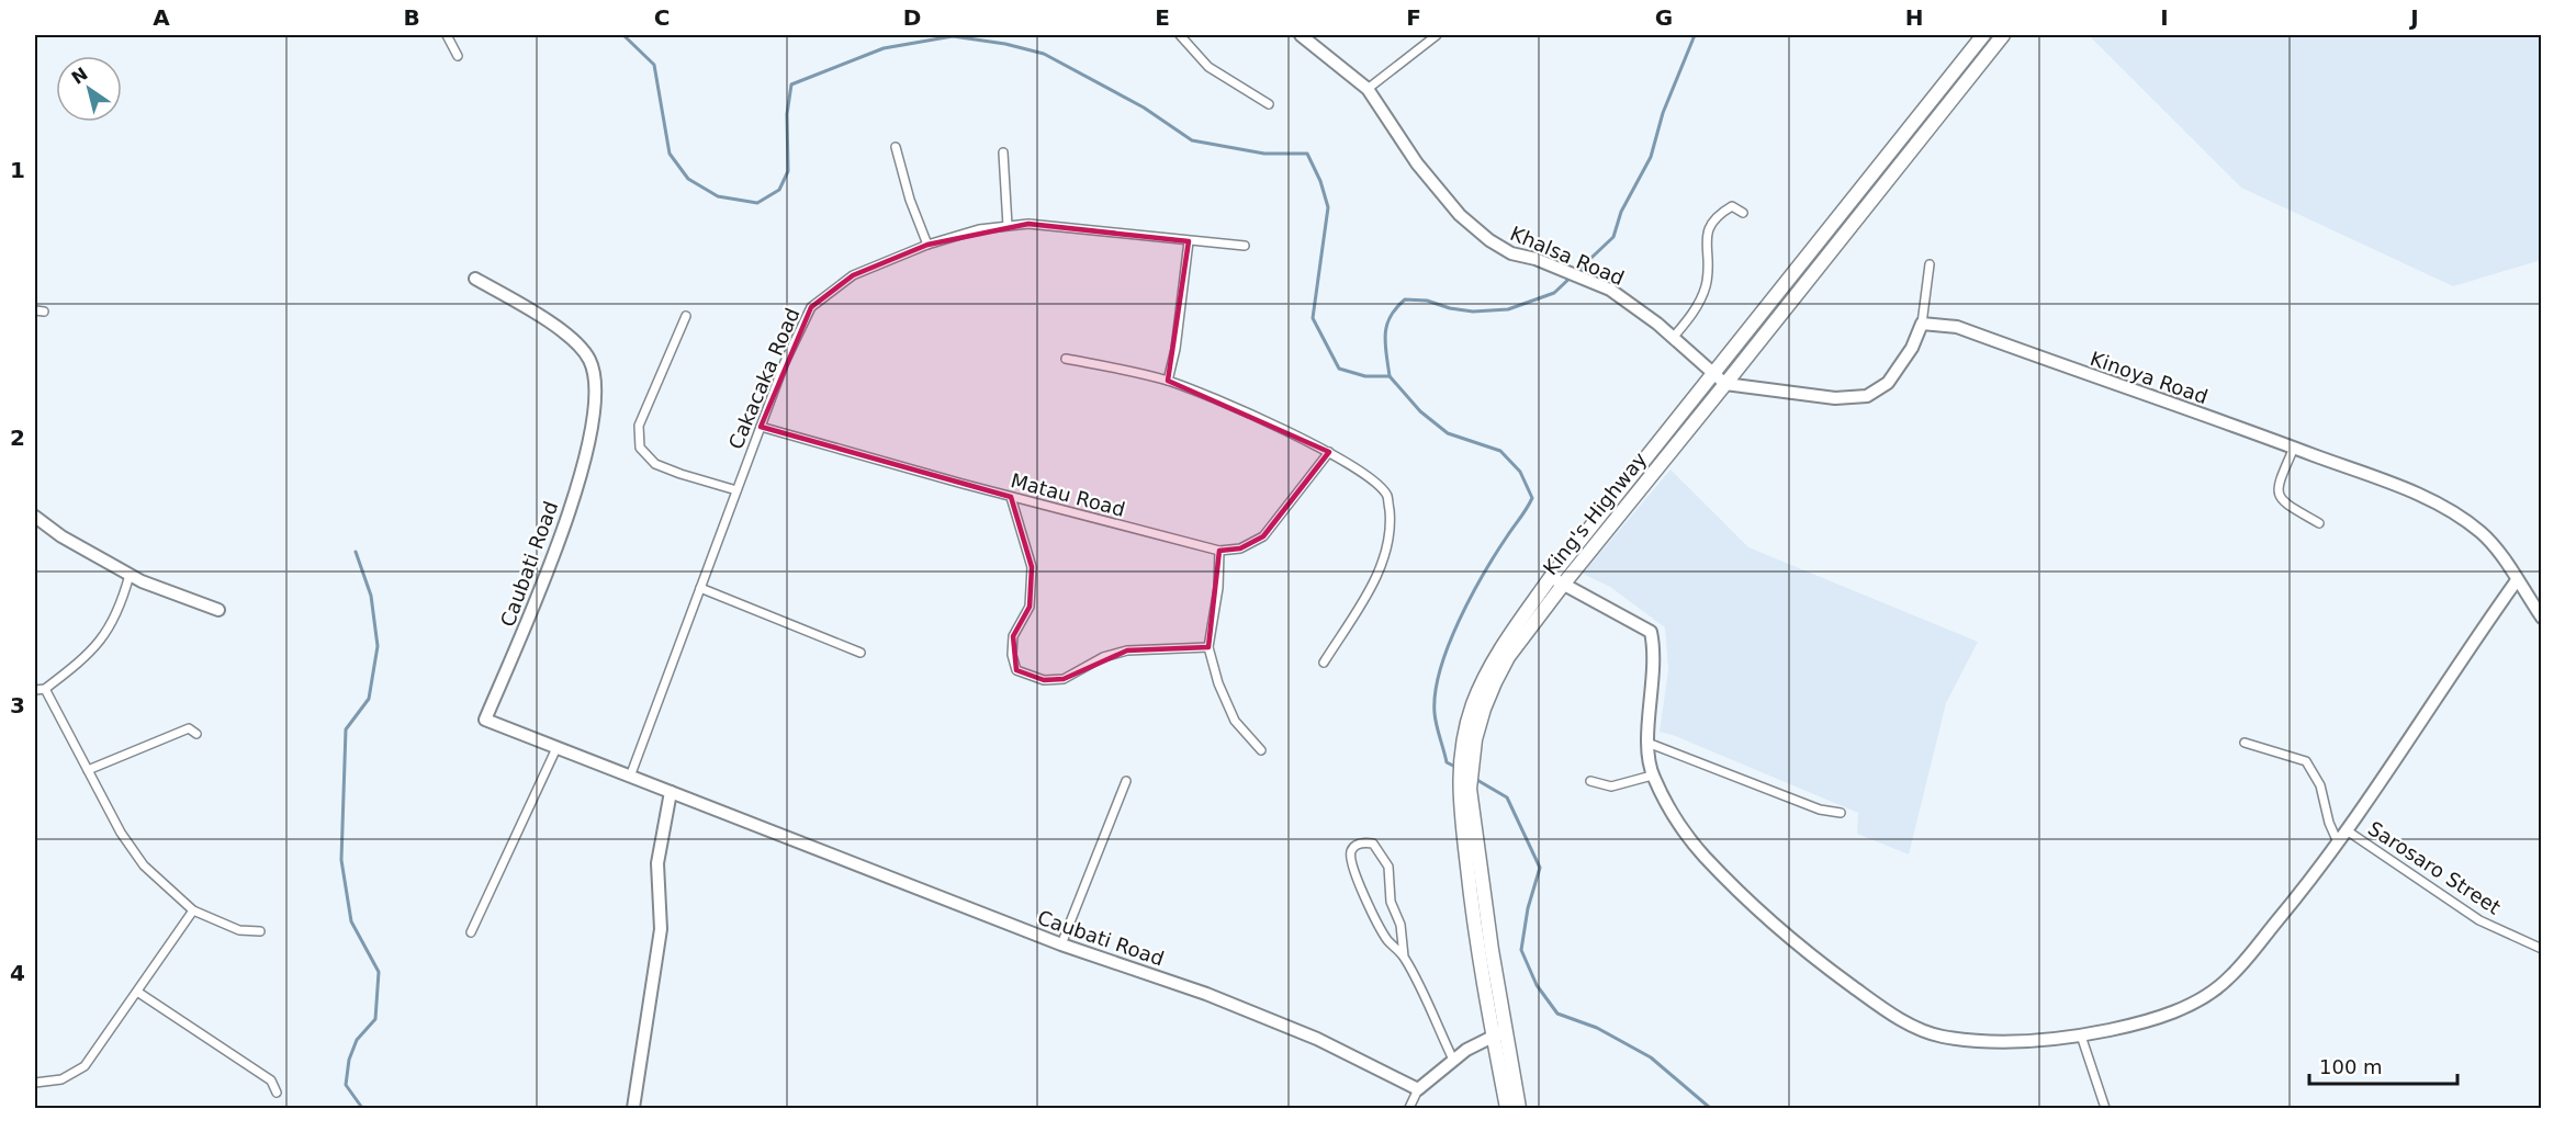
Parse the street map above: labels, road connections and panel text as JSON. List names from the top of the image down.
{
  "streets": {
    "highway": ["King's Highway"],
    "street": [
      "Khalsa Road",
      "Kinoya Road",
      "Cakacaka Road",
      "Matau Road",
      "Caubati Road",
      "Sarosaro Street"
    ]
  },
  "crossings": [
    ["Khalsa Road", "King's Highway"],
    ["Cakacaka Road", "Matau Road"],
    ["Cakacaka Road", "Caubati Road"]
  ],
  "scale_bar": "100 m",
  "north": "top left",
  "grid": {
    "columns": [
      "A",
      "B",
      "C",
      "D",
      "E",
      "F",
      "G",
      "H",
      "I",
      "J"
    ],
    "rows": [
      "1",
      "2",
      "3",
      "4"
    ]
  }
}
